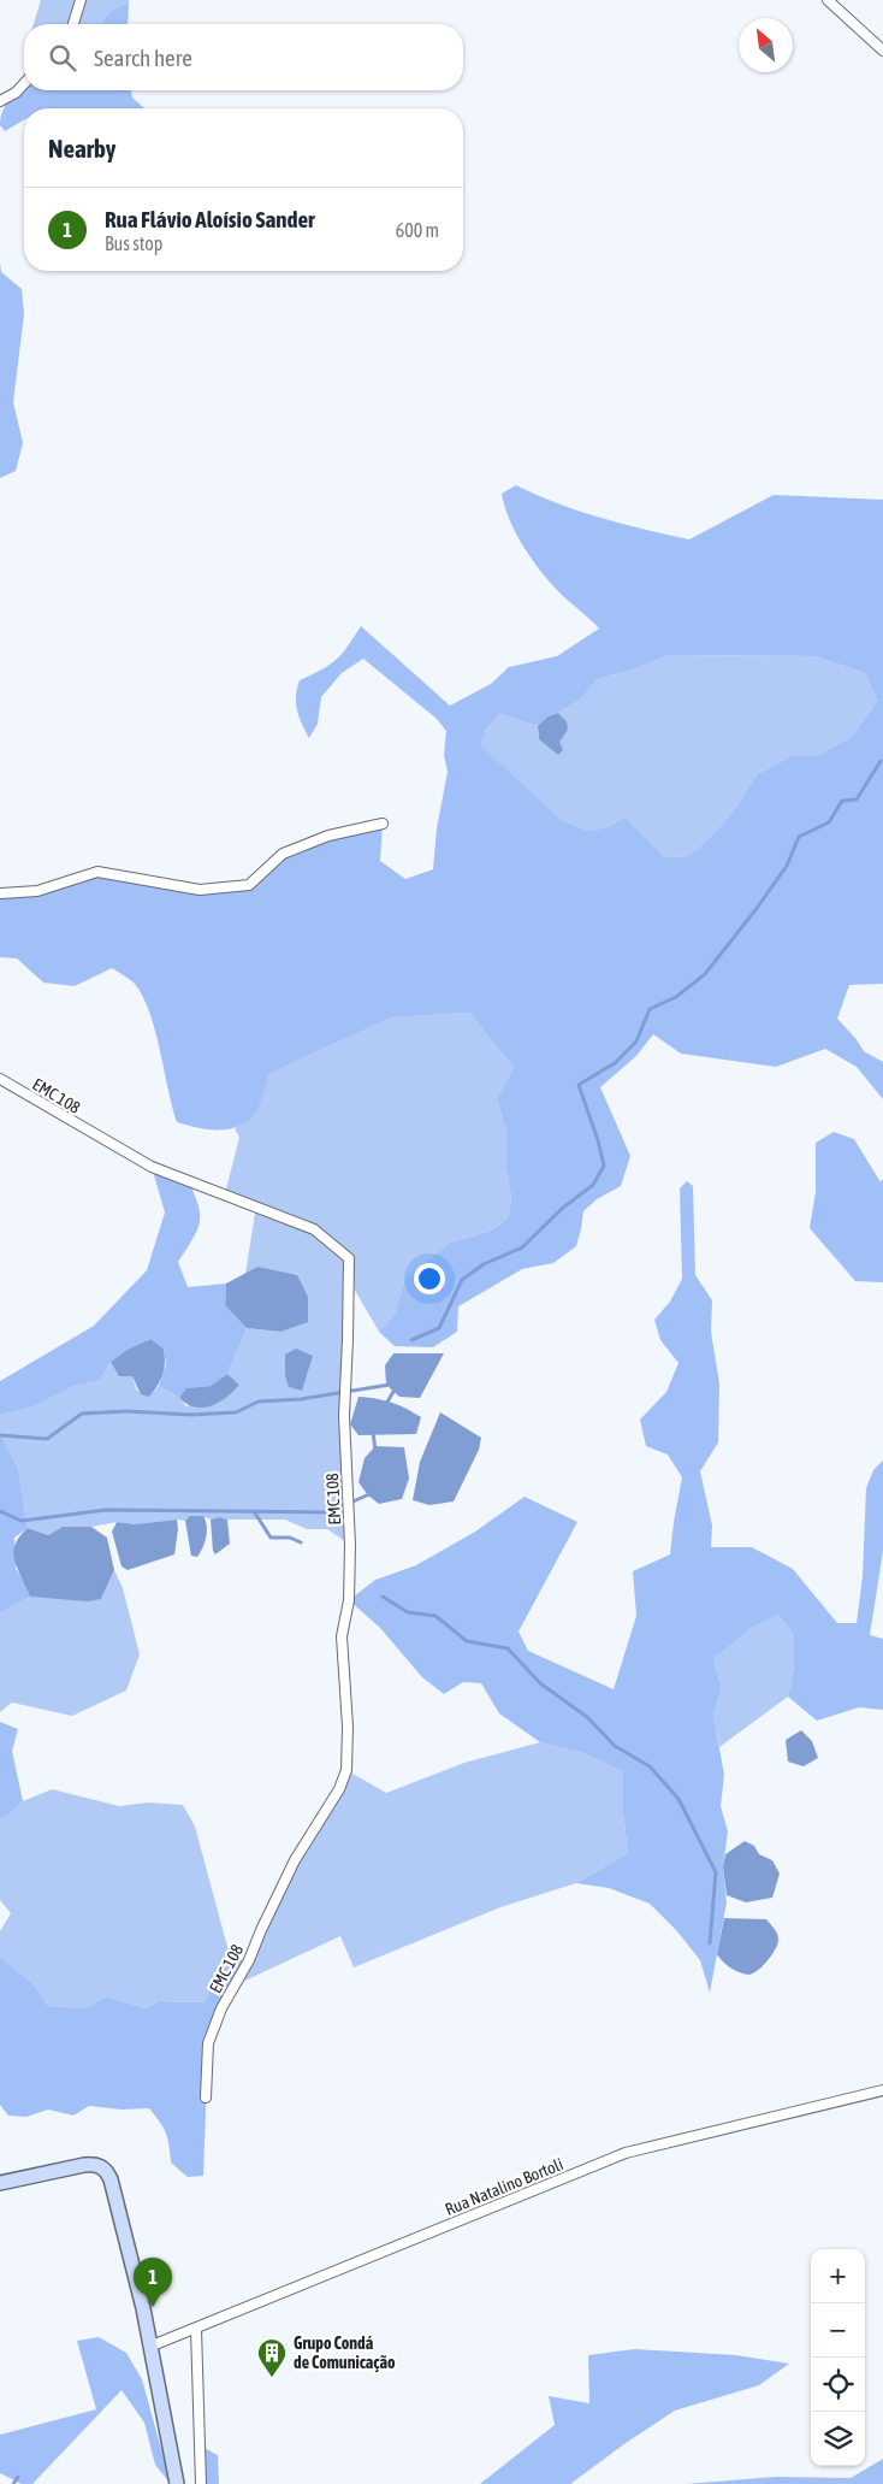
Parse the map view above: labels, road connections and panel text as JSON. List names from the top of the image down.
{
  "streets": {
    "street": ["EMC 108", "Rua Natalino Bortoli"]
  },
  "places": {
    "building": ["Grupo Condá de Comunicação"]
  },
  "north": "top left",
  "page": {
    "search": "Search here",
    "heading": "Nearby",
    "list": [
      {
        "mark": "1",
        "name": "Rua Flávio Aloísio Sander",
        "note": "Bus stop",
        "value": "600 m"
      }
    ],
    "map_buttons": ["+", "−"],
    "pins": "1"
  }
}
